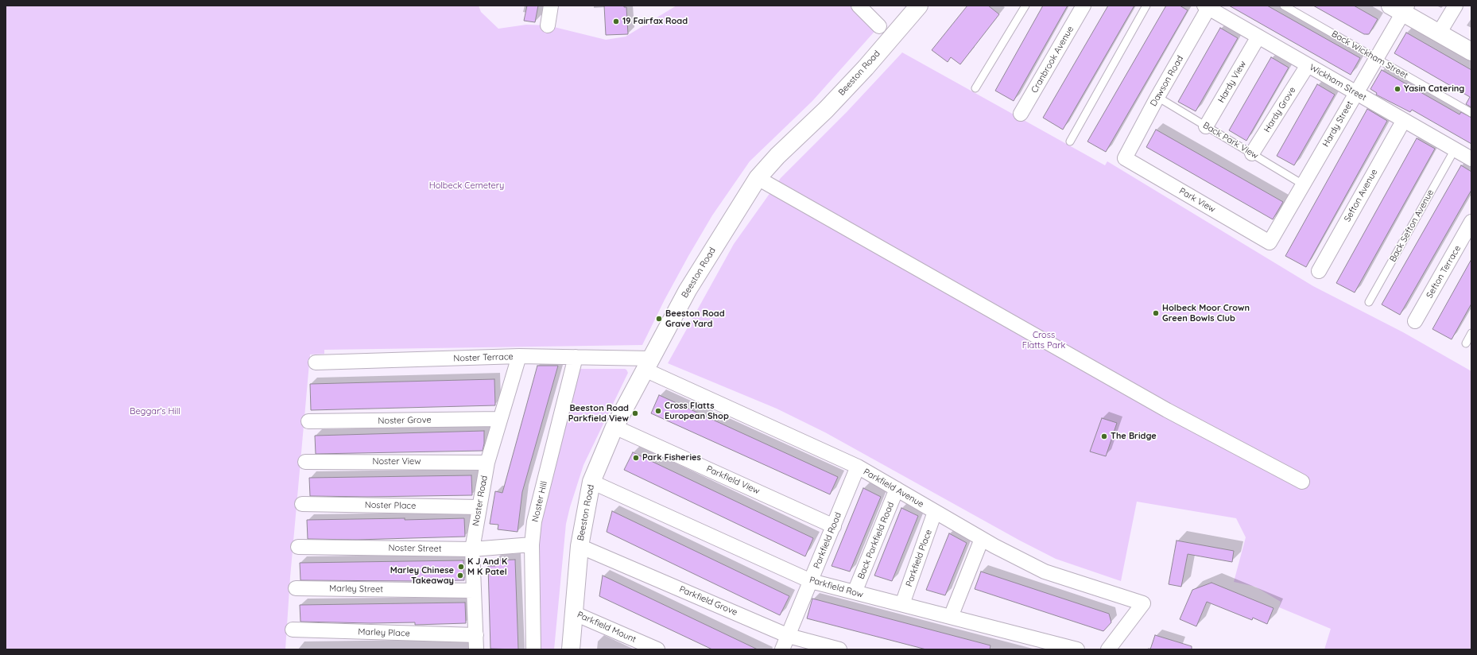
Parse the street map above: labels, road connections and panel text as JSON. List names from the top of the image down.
{
  "streets": {
    "street": [
      "Cranbrook Avenue",
      "Beeston Road",
      "Dawson Road",
      "Hardy View",
      "Wickham Street",
      "Hardy Grove",
      "Hardy Street",
      "Sefton Avenue",
      "Park View",
      "Sefton Terrace",
      "Noster Terrace",
      "Noster Grove",
      "Noster View",
      "Parkfield View",
      "Parkfield Avenue",
      "Noster Road",
      "Noster Hill",
      "Noster Place",
      "Parkfield Road",
      "Back Parkfield Road",
      "Noster Street",
      "Parkfield Place",
      "Parkfield Row",
      "Marley Street",
      "Parkfield Grove",
      "Parkfield Mount",
      "Marley Place"
    ],
    "lane": ["Back Wickham Street", "Back Park View", "Back Sefton Avenue"]
  },
  "crossings": [
    ["Back Wickham Street", "Hardy Street"],
    ["Beeston Road", "Noster Terrace"],
    ["Beeston Road", "Parkfield View"],
    ["Beeston Road", "Parkfield Avenue"],
    ["Beeston Road", "Parkfield Row"],
    ["Beeston Road", "Parkfield Grove"],
    ["Beeston Road", "Parkfield Mount"],
    ["Dawson Road", "Wickham Street"],
    ["Dawson Road", "Back Park View"],
    ["Dawson Road", "Park View"],
    ["Hardy View", "Wickham Street"],
    ["Hardy View", "Back Park View"],
    ["Wickham Street", "Hardy Grove"],
    ["Wickham Street", "Hardy Street"],
    ["Wickham Street", "Sefton Avenue"],
    ["Wickham Street", "Back Sefton Avenue"],
    ["Hardy Grove", "Back Park View"],
    ["Hardy Street", "Back Park View"],
    ["Hardy Street", "Park View"],
    ["Noster Terrace", "Parkfield Avenue"],
    ["Noster Terrace", "Noster Road"],
    ["Noster Terrace", "Noster Hill"],
    ["Noster Grove", "Noster Road"],
    ["Noster View", "Noster Road"],
    ["Parkfield View", "Parkfield Road"],
    ["Parkfield Avenue", "Parkfield Road"],
    ["Parkfield Avenue", "Back Parkfield Road"],
    ["Parkfield Avenue", "Parkfield Place"],
    ["Noster Road", "Noster Place"],
    ["Noster Road", "Noster Street"],
    ["Noster Road", "Marley Street"],
    ["Noster Road", "Marley Place"],
    ["Noster Hill", "Noster Street"],
    ["Parkfield Road", "Parkfield Row"],
    ["Parkfield Road", "Parkfield Grove"],
    ["Back Parkfield Road", "Parkfield Row"],
    ["Parkfield Place", "Parkfield Row"]
  ],
  "parks": ["Holbeck Cemetery", "Cross Flatts Park", "Beggar's Hill"],
  "places": [
    "19 Fairfax Road",
    "Yasin Catering",
    "Holbeck Moor Crown Green Bowls Club",
    "Beeston Road Grave Yard",
    "Cross Flatts European Shop",
    "Beeston Road Parkfield View",
    "The Bridge",
    "Park Fisheries",
    "K J And K M K Patel",
    "Marley Chinese Takeaway"
  ]
}
